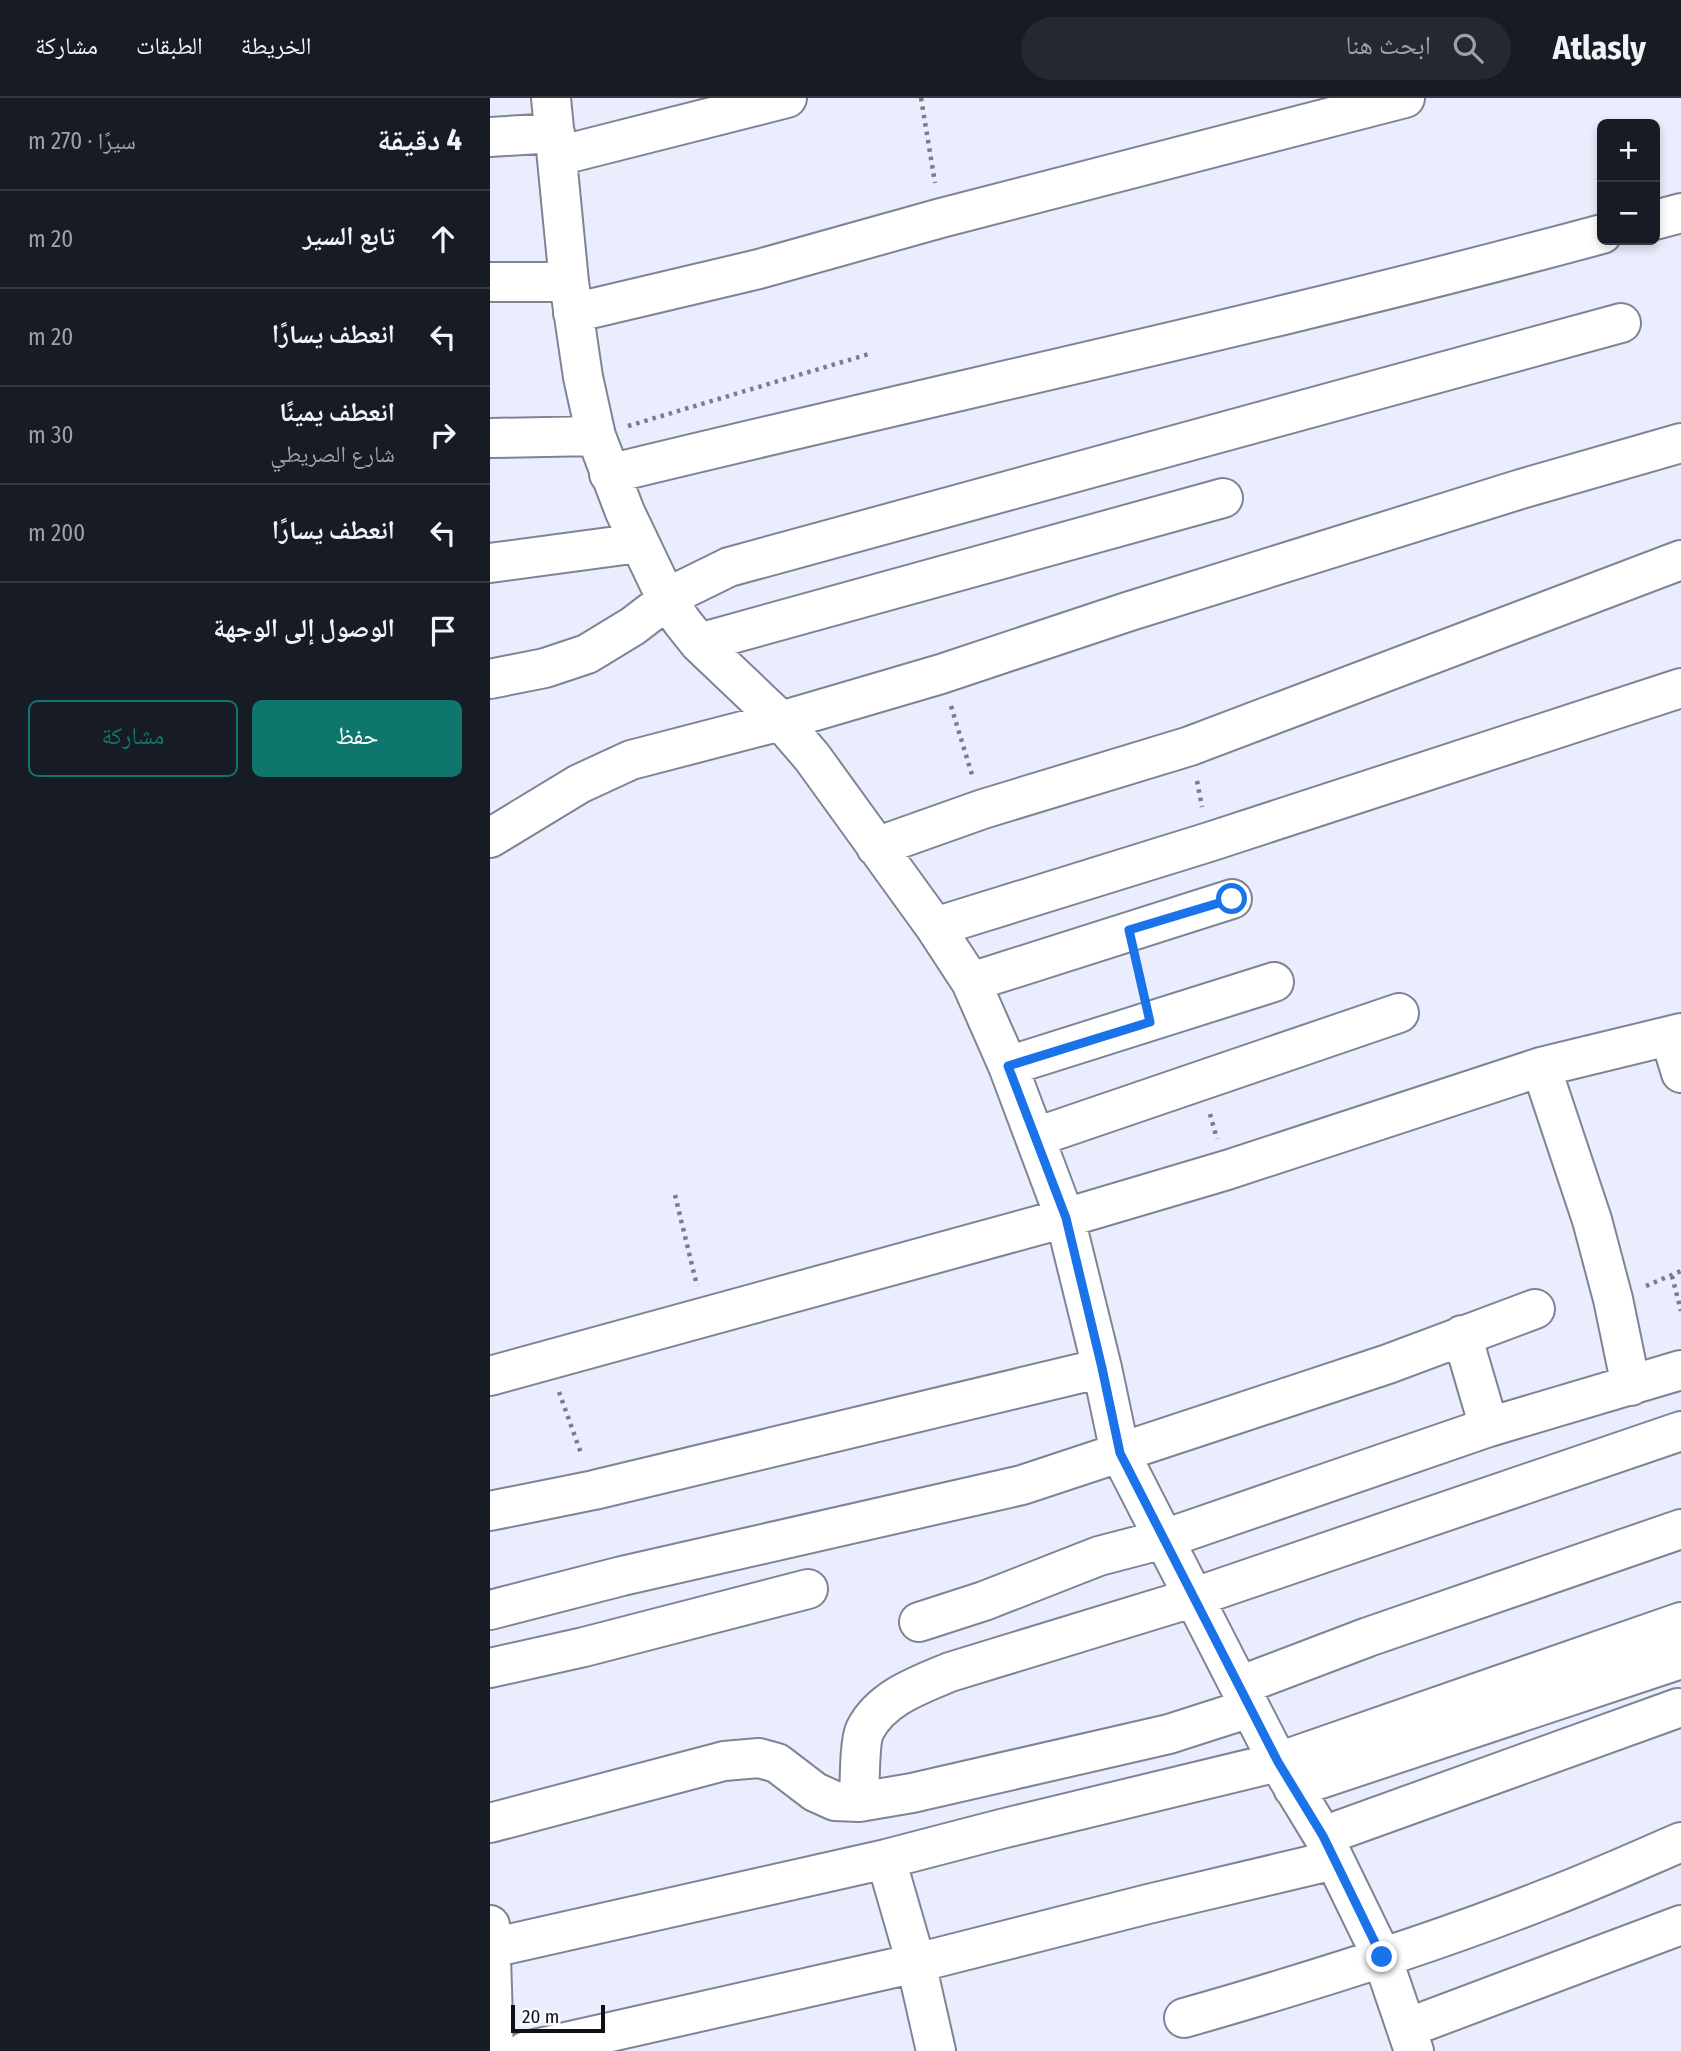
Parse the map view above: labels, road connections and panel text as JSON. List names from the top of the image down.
{
  "scale_bar": "20 m",
  "page": {
    "header": "Atlasly",
    "search": "ابحث هنا",
    "nav": ["الخريطة", "الطبقات", "مشاركة"],
    "heading": ["4 دقيقة", "سيرًا · 270 m"],
    "map_buttons": ["+", "−"],
    "list": [
      ["تابع السير", "20 m"],
      ["انعطف يسارًا", "20 m"],
      ["انعطف يمينًا", "شارع الصريطي", "30 m"],
      ["انعطف يسارًا", "200 m"],
      "الوصول إلى الوجهة"
    ],
    "buttons": ["حفظ", "مشاركة"],
    "scale": "20 m"
  }
}
